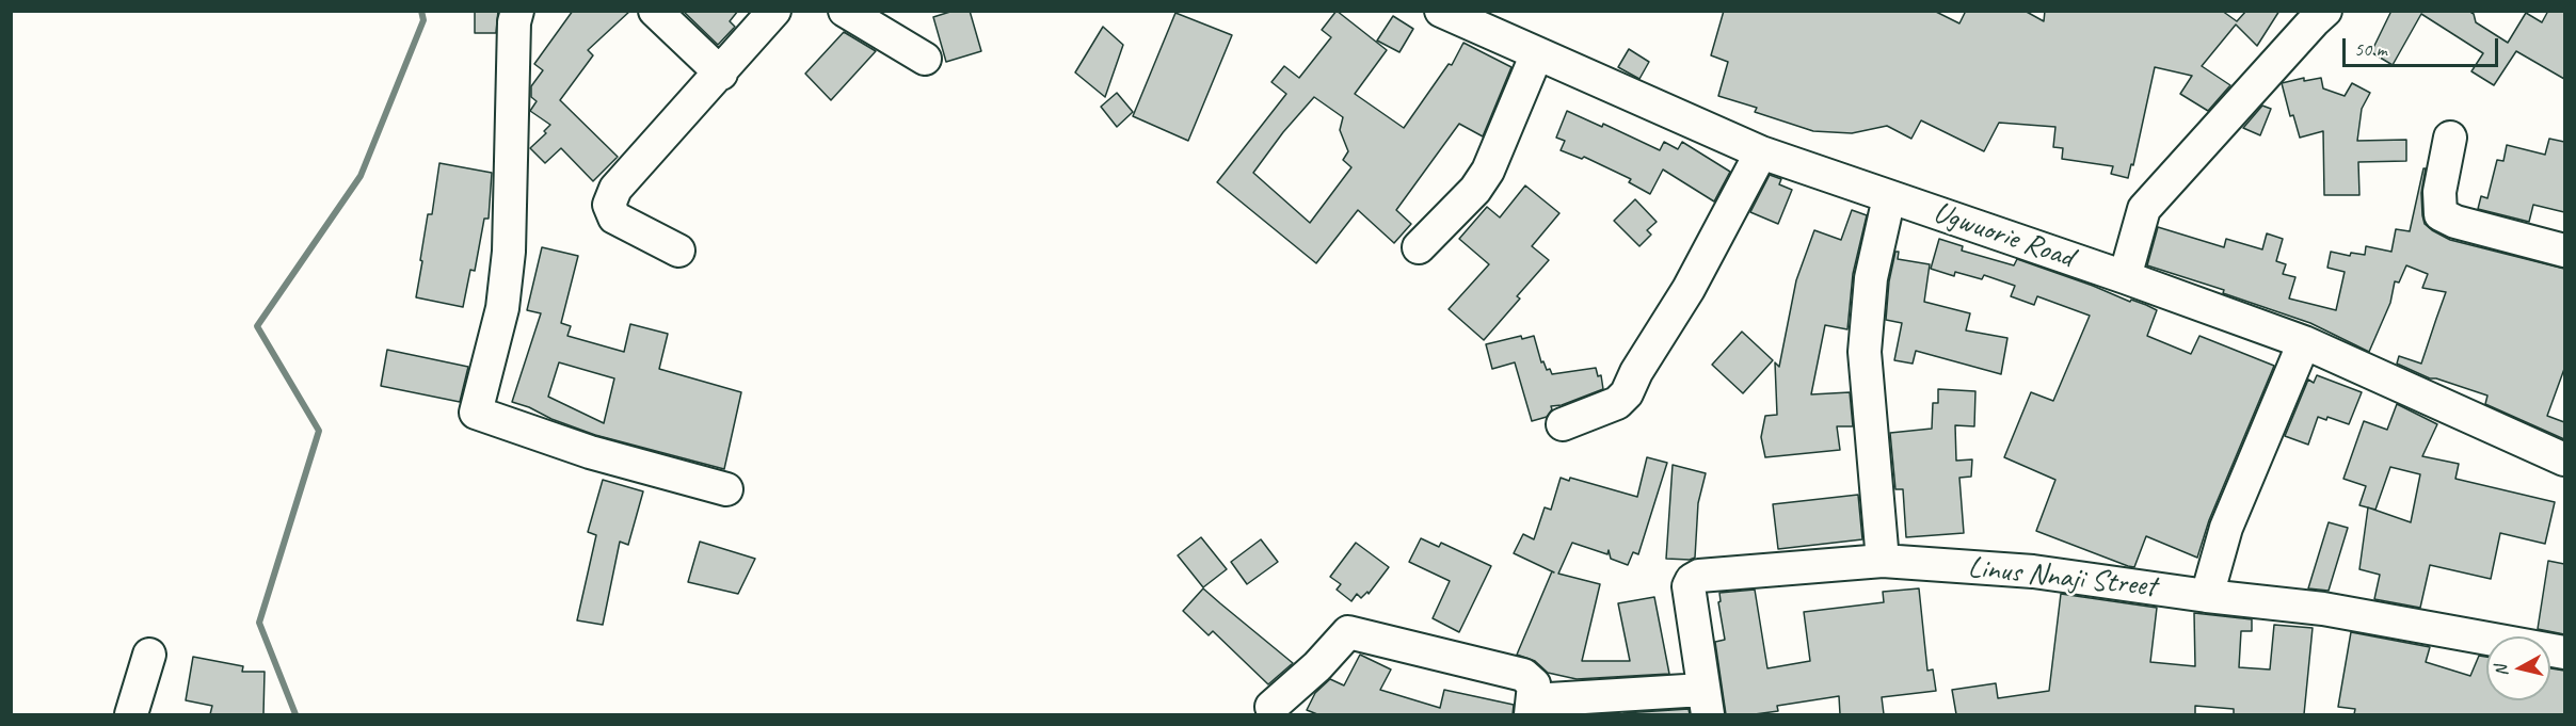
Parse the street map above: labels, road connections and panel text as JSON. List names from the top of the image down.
{
  "streets": {
    "street": ["Ugwuorie Road", "Linus Nnaji Street"]
  },
  "scale_bar": "50 m",
  "north": "left"
}
